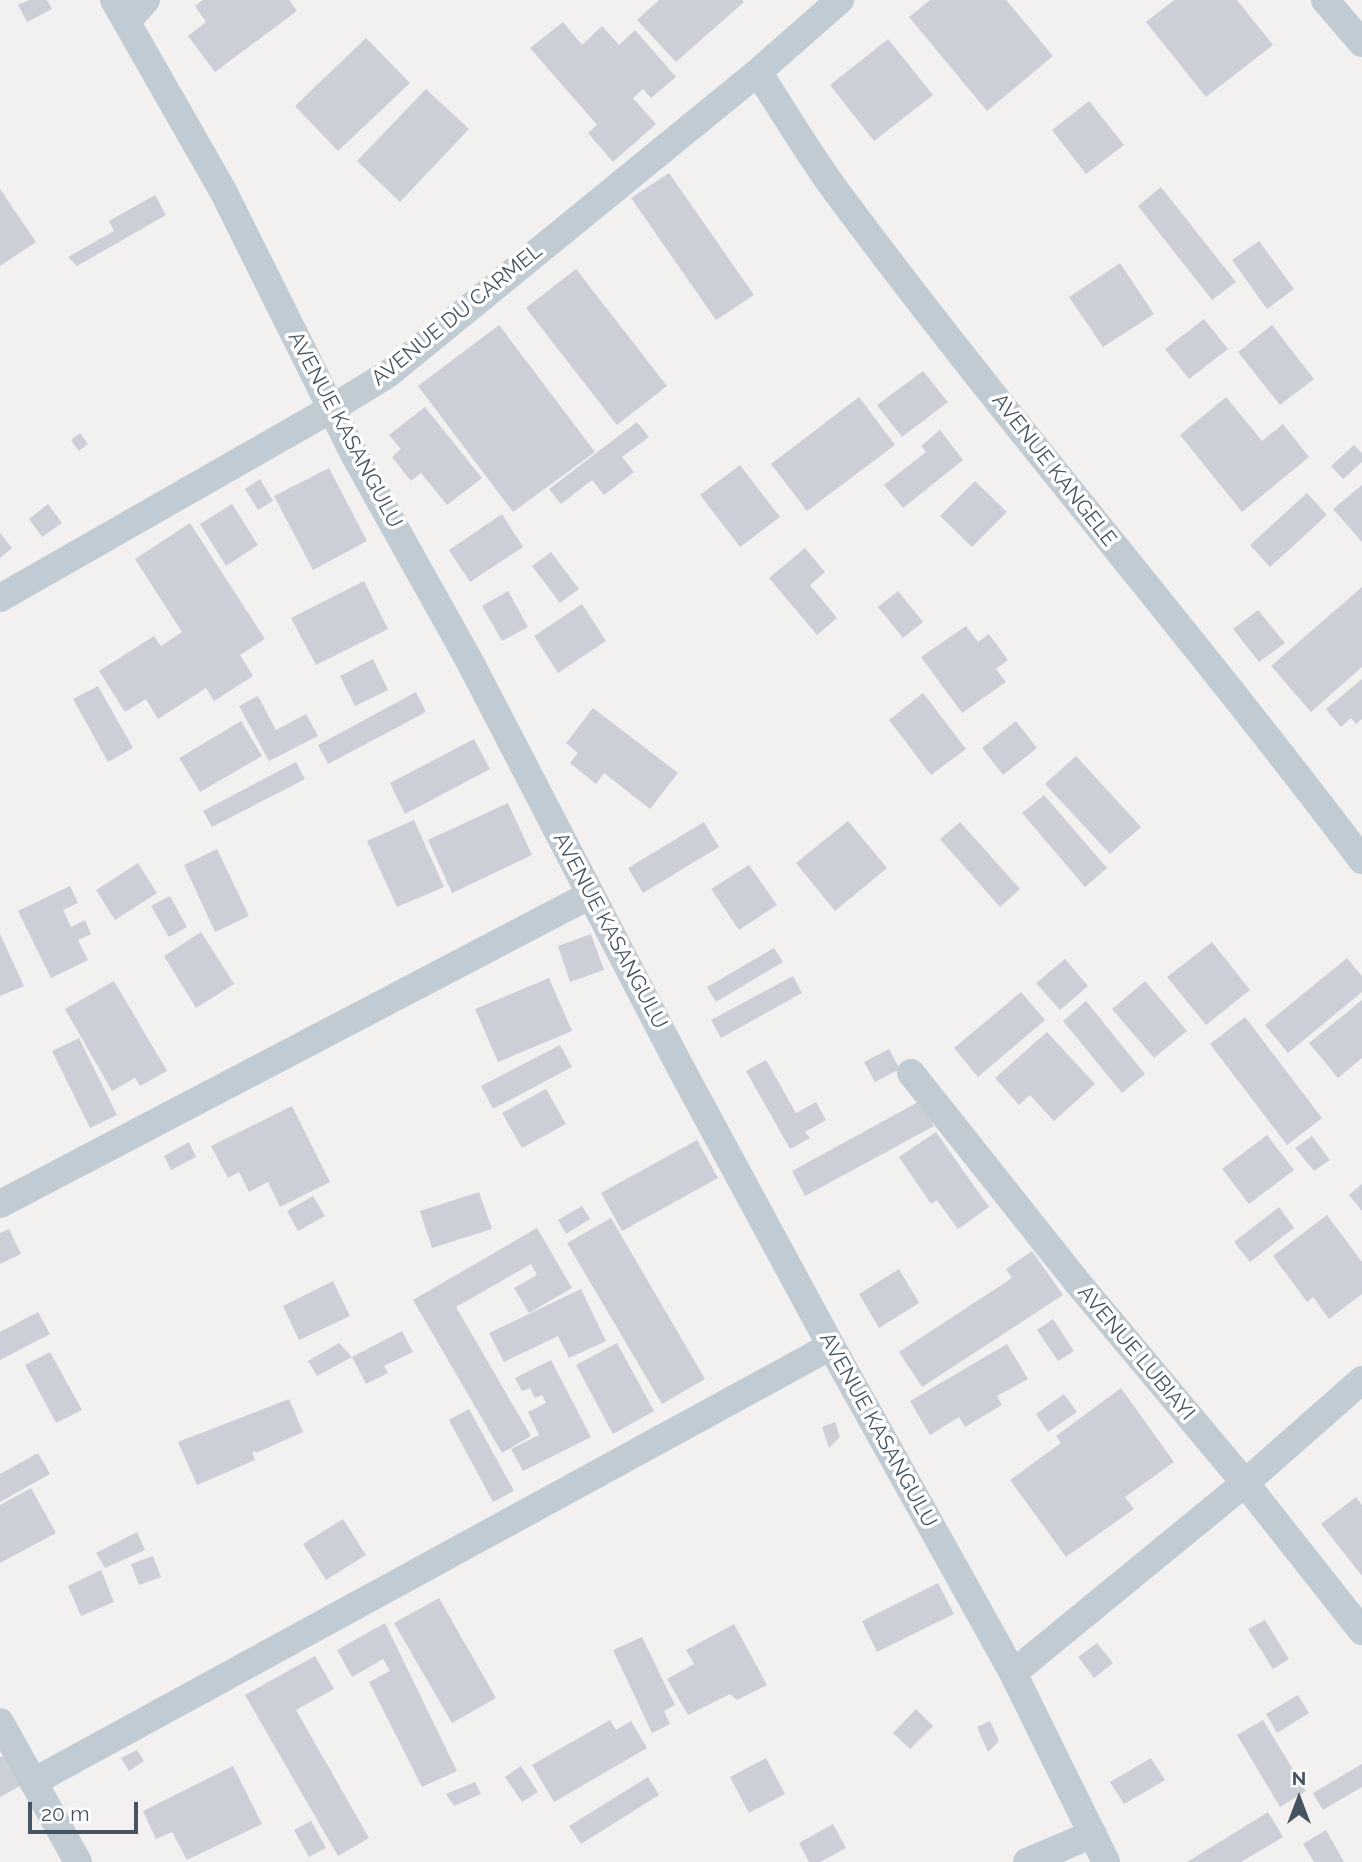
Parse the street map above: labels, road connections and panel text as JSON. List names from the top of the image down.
{
  "streets": {
    "street": [
      "AVENUE DU CARMEL",
      "AVENUE KASANGULU",
      "AVENUE KANGELE",
      "AVENUE LUBIAYI"
    ]
  },
  "crossings": [
    ["AVENUE DU CARMEL", "AVENUE KASANGULU"],
    ["AVENUE DU CARMEL", "AVENUE KANGELE"]
  ],
  "scale_bar": "20 m",
  "north": "top"
}
